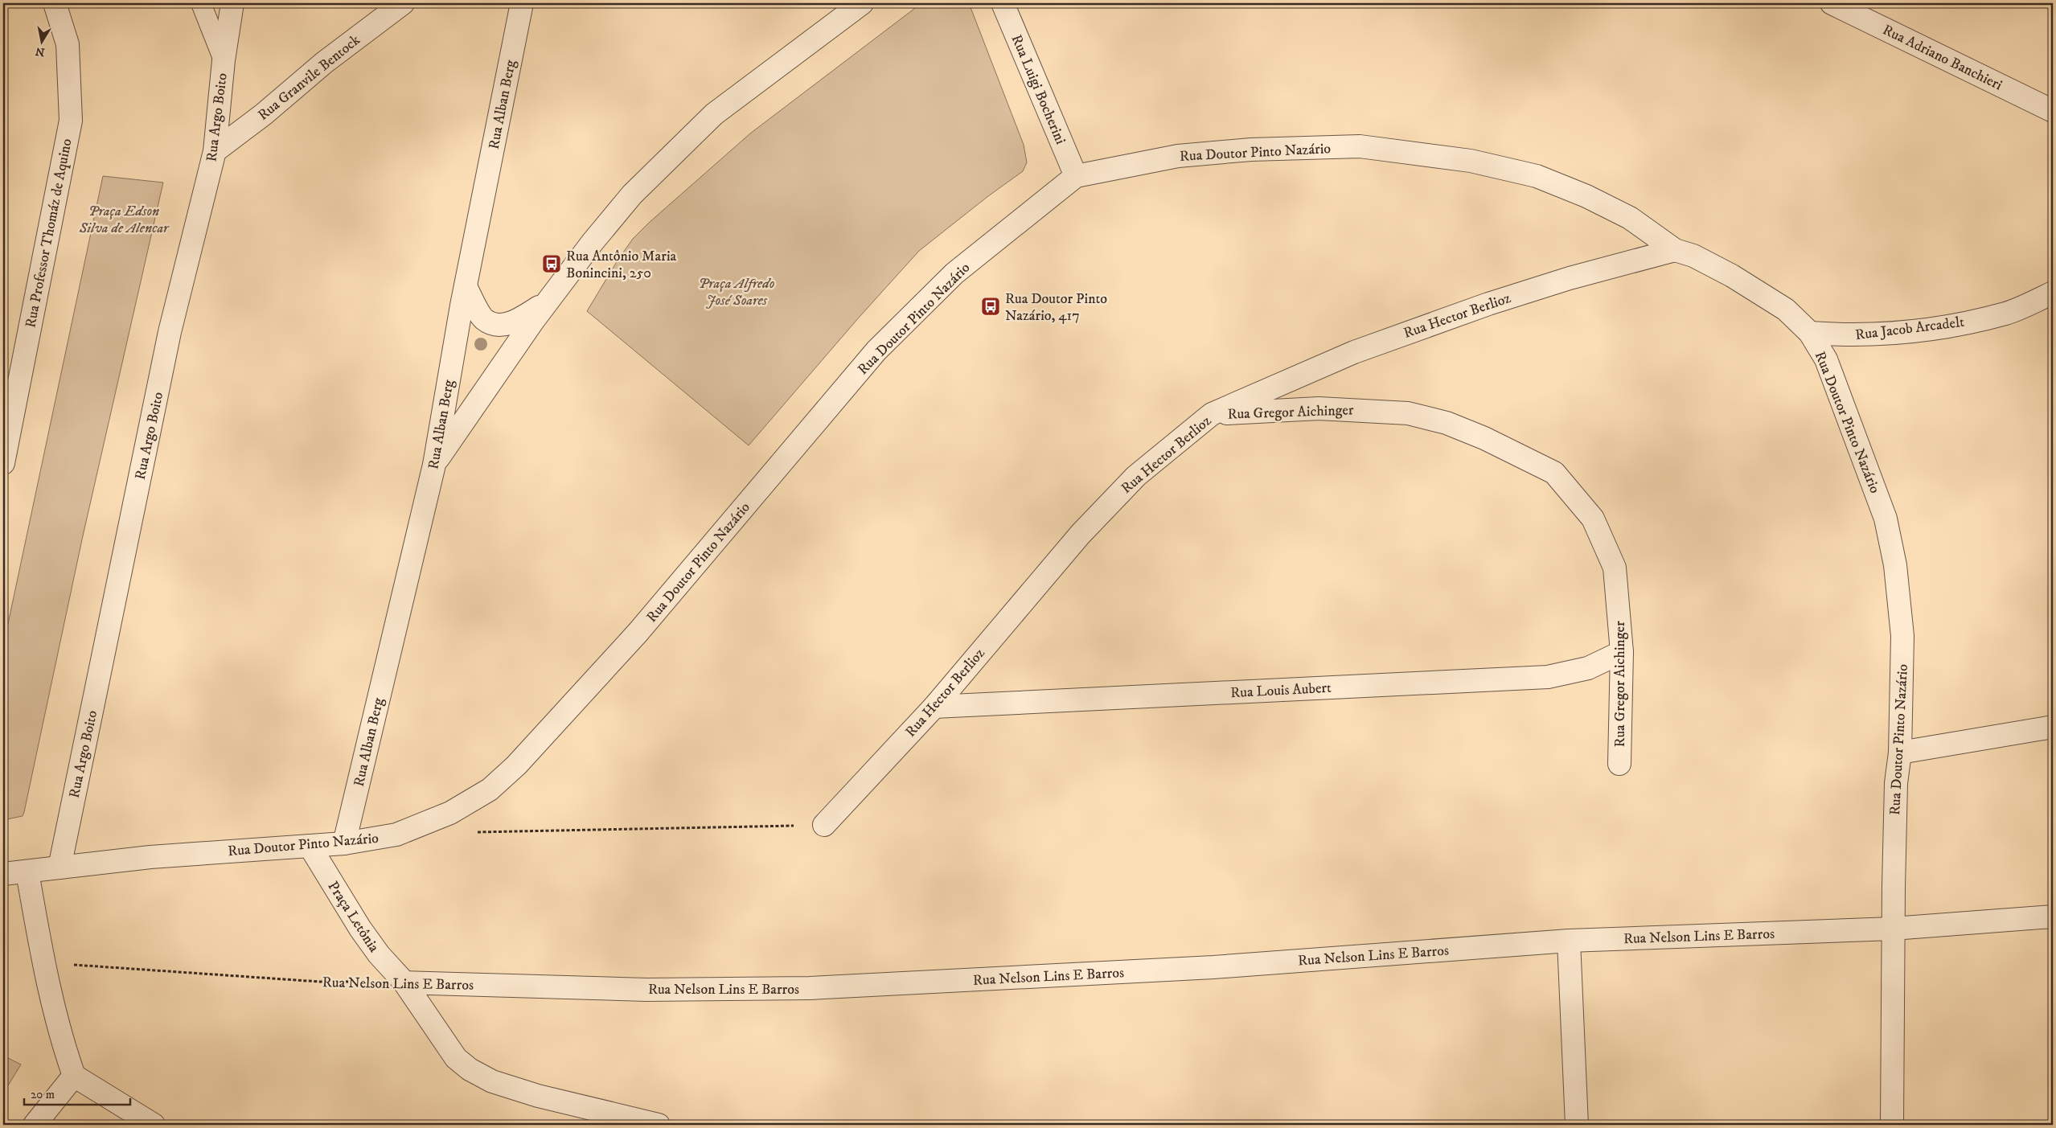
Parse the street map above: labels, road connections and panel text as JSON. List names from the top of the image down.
{
  "streets": {
    "street": [
      "Rua Adriano Banchieri",
      "Rua Granvile Bentock",
      "Rua Luigi Bocherini",
      "Rua Alban Berg",
      "Rua Argo Boito",
      "Rua Doutor Pinto Nazário",
      "Rua Professor Thomáz de Aquino",
      "Rua Hector Berlioz",
      "Rua Jacob Arcadelt",
      "Rua Gregor Aichinger",
      "Rua Louis Aubert",
      "Praça Letônia",
      "Rua Nelson Lins E Barros"
    ]
  },
  "crossings": [
    ["Rua Granvile Bentock", "Rua Argo Boito"],
    ["Rua Luigi Bocherini", "Rua Doutor Pinto Nazário"],
    ["Rua Alban Berg", "Rua Doutor Pinto Nazário"],
    ["Rua Argo Boito", "Rua Doutor Pinto Nazário"],
    ["Rua Doutor Pinto Nazário", "Rua Hector Berlioz"],
    ["Rua Doutor Pinto Nazário", "Rua Jacob Arcadelt"],
    ["Rua Doutor Pinto Nazário", "Praça Letônia"],
    ["Rua Doutor Pinto Nazário", "Rua Nelson Lins E Barros"],
    ["Rua Hector Berlioz", "Rua Gregor Aichinger"],
    ["Rua Hector Berlioz", "Rua Louis Aubert"],
    ["Rua Gregor Aichinger", "Rua Louis Aubert"],
    ["Praça Letônia", "Rua Nelson Lins E Barros"]
  ],
  "parks": ["Praça Edson Silva de Alencar", "Praça Alfredo José Soares"],
  "places": {
    "bus stop": ["Rua Antônio Maria Bonincini, 250", "Rua Doutor Pinto Nazário, 417"]
  },
  "scale_bar": "20 m",
  "north": "bottom"
}
